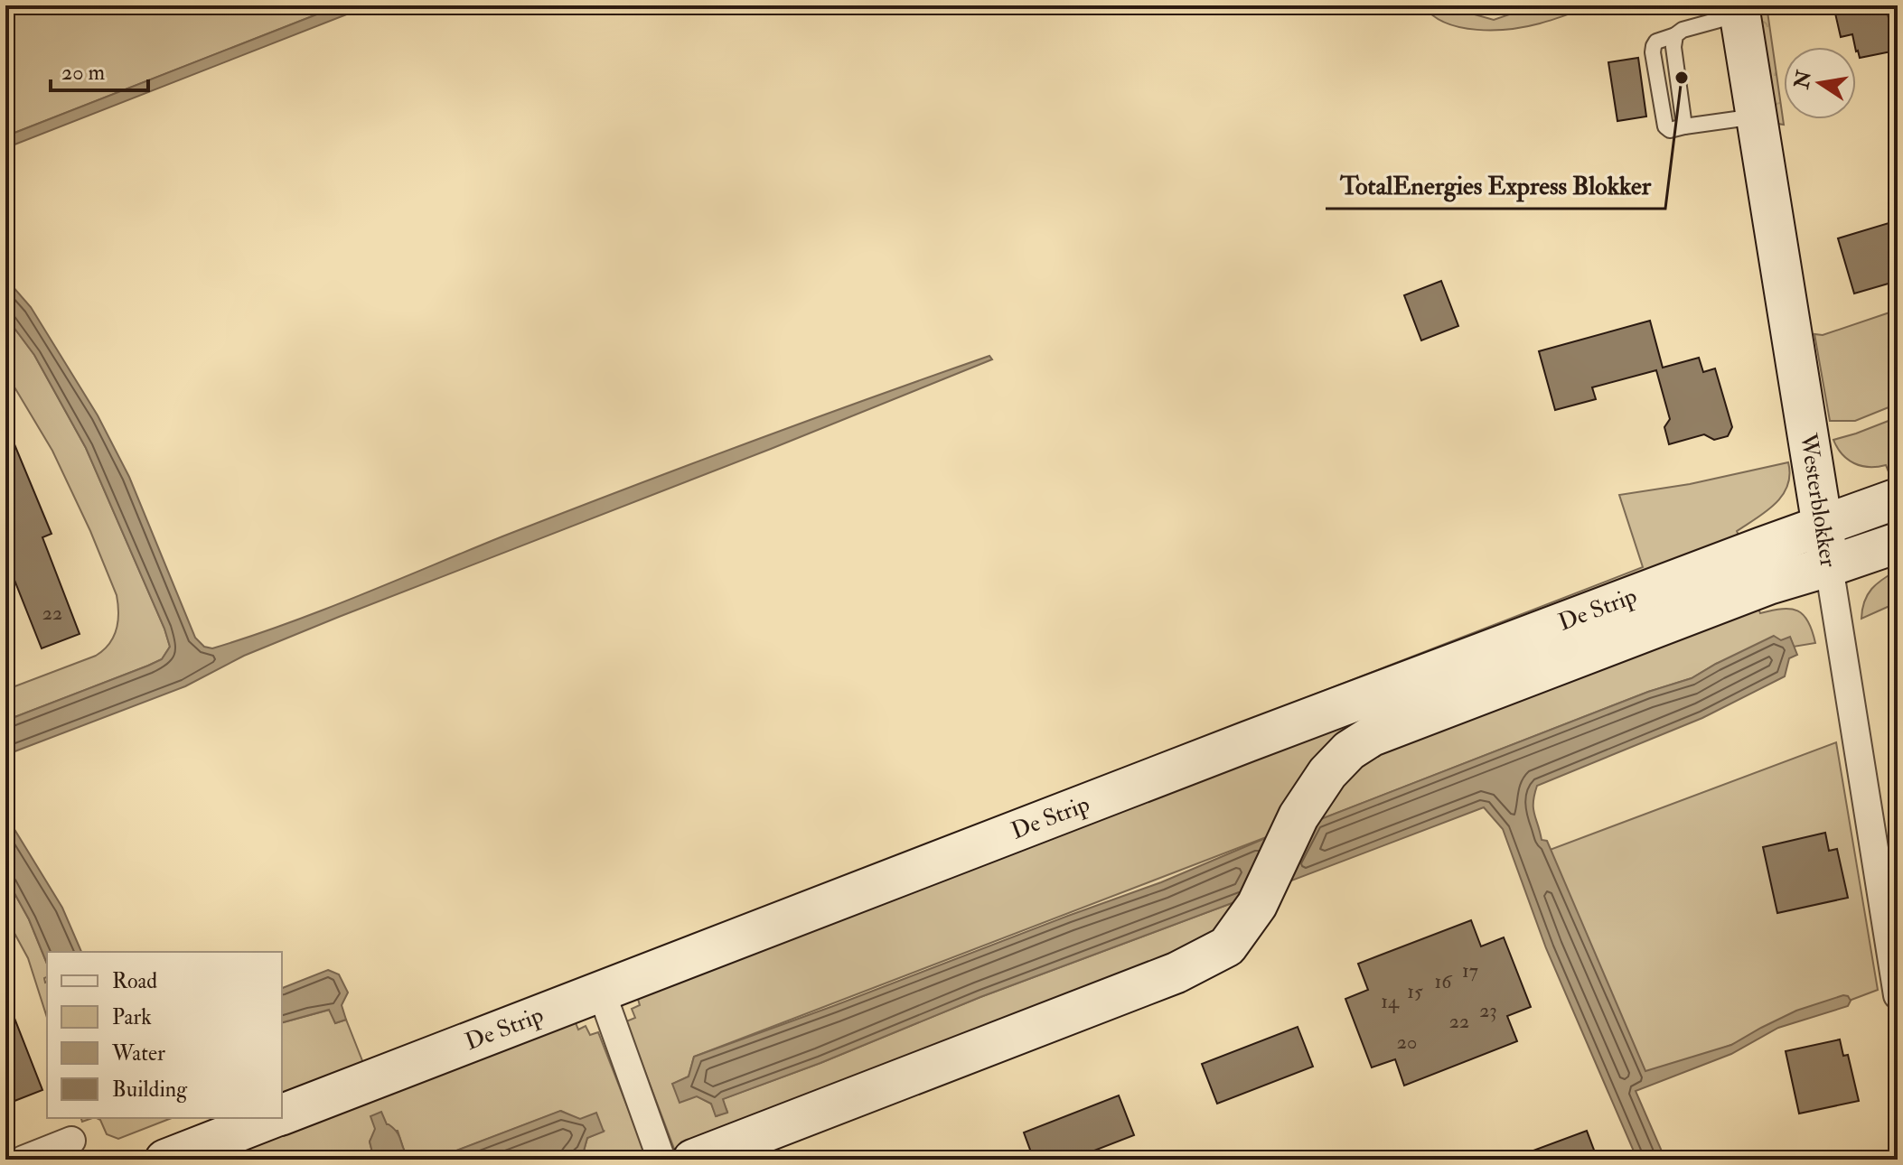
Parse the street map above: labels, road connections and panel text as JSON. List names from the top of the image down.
{
  "streets": {
    "street": ["Westerblokker", "De Strip"]
  },
  "crossings": [
    ["Westerblokker", "De Strip"]
  ],
  "places": ["TotalEnergies Express Blokker"],
  "house_numbers": [
    "22",
    "17",
    "16",
    "15",
    "14",
    "23",
    "22",
    "20"
  ],
  "legend": [
    "Road",
    "Park",
    "Water",
    "Building"
  ],
  "scale_bar": "20 m",
  "north": "left"
}
